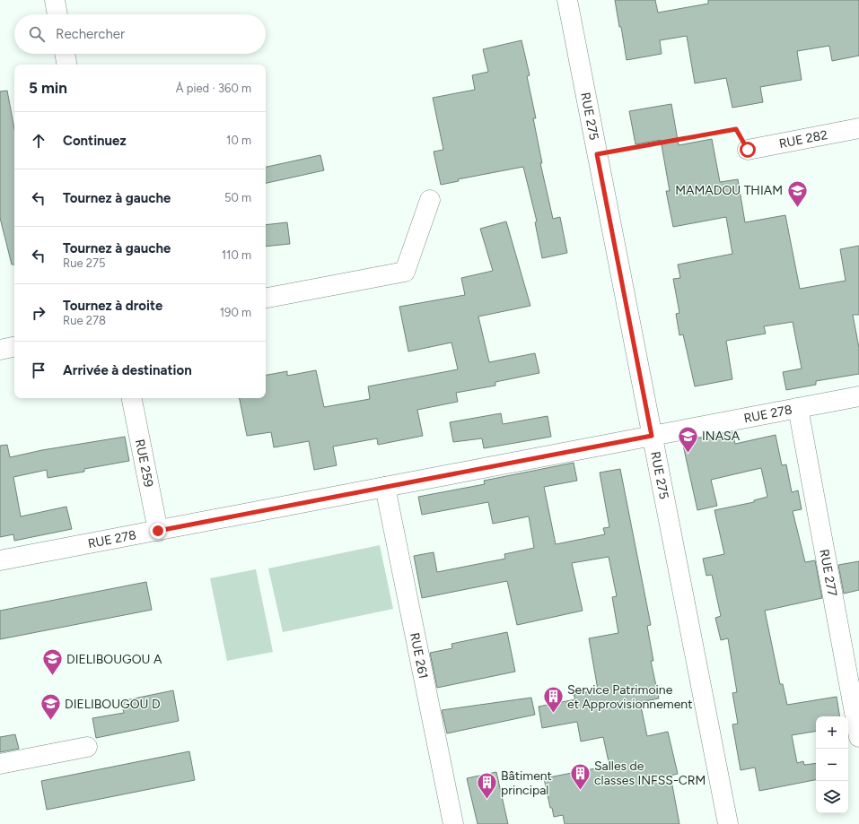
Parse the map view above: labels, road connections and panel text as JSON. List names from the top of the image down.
{
  "streets": {
    "street": [
      "RUE 275",
      "RUE 282",
      "RUE 278",
      "RUE 259",
      "RUE 277",
      "RUE 261"
    ]
  },
  "crossings": [
    ["RUE 275", "RUE 278"],
    ["RUE 278", "RUE 259"],
    ["RUE 278", "RUE 277"],
    ["RUE 278", "RUE 261"]
  ],
  "places": {
    "school or university": [
      "MAMADOU THIAM",
      "INASA",
      "DIELIBOUGOU A",
      "DIELIBOUGOU D"
    ],
    "building": ["Service Patrimoine et Approvisionnement", "Salles de classes INFSS-CRM", "Bâtiment principal"]
  },
  "page": {
    "search": "Rechercher",
    "heading": ["5 min", "À pied · 360 m"],
    "list": [
      ["Continuez", "10 m"],
      ["Tournez à gauche", "50 m"],
      ["Tournez à gauche", "Rue 275", "110 m"],
      ["Tournez à droite", "Rue 278", "190 m"],
      "Arrivée à destination"
    ],
    "map_buttons": ["+", "−"]
  }
}
